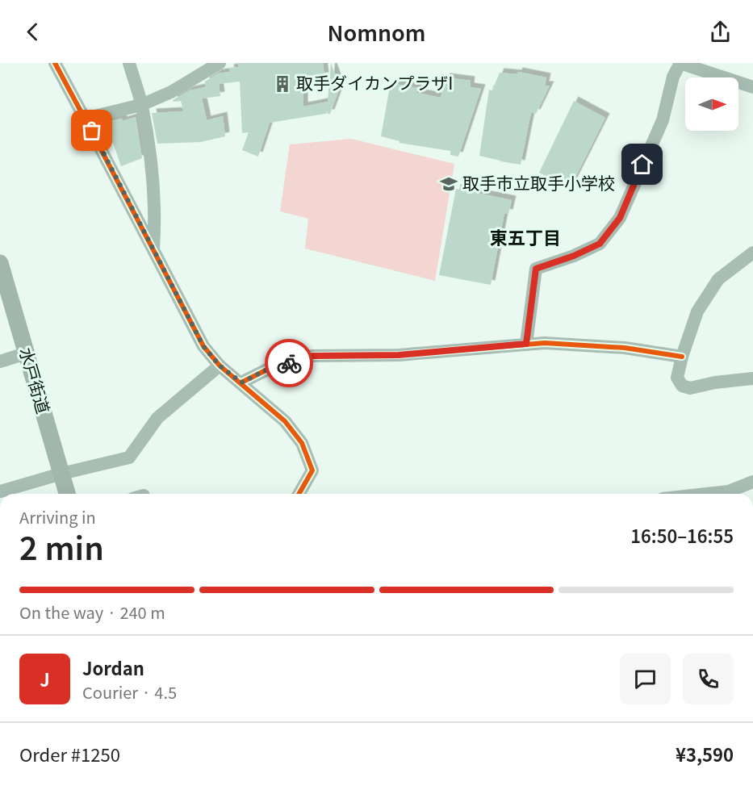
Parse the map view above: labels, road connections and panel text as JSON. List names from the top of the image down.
{
  "streets": {
    "main road": ["水戸街道"]
  },
  "districts": ["東五丁目"],
  "places": {
    "building": ["取手ダイカンプラザI"],
    "school or university": ["取手市立取手小学校"]
  },
  "north": "right",
  "page": {
    "header": "Nomnom",
    "heading": ["2 min", "Arriving in", "16:50–16:55"],
    "panel": [
      "Jordan",
      "Courier · 4.5",
      "Order #1250",
      "¥3,590"
    ],
    "bar": "On the way · 240 m",
    "round": "J"
  }
}
